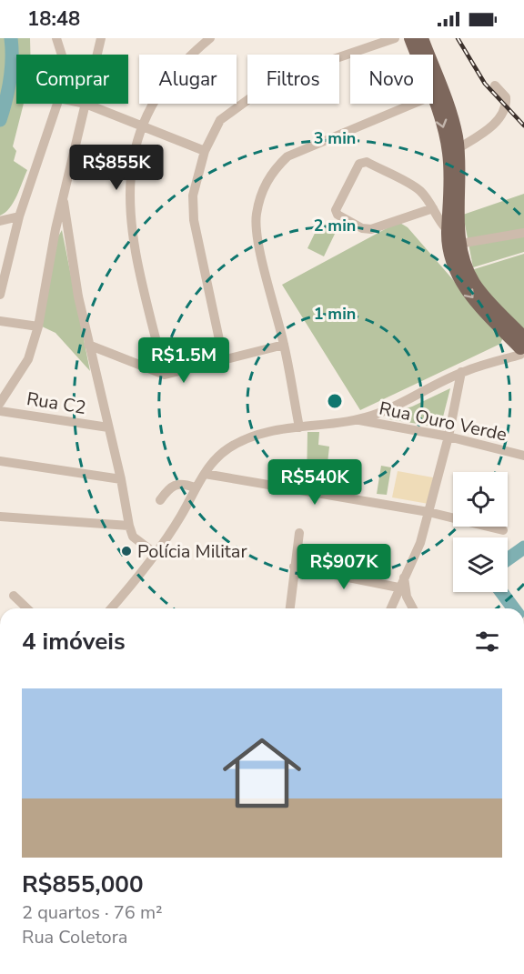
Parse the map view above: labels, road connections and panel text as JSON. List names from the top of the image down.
{
  "streets": {
    "street": ["Rua C2", "Rua Ouro Verde"]
  },
  "places": ["Polícia Militar"],
  "page": {
    "status": "18:48",
    "chip": [
      "Comprar",
      "Alugar",
      "Filtros",
      "Novo"
    ],
    "price": [
      "R$855K",
      "R$1.5M",
      "R$540K",
      "R$907K"
    ],
    "heading": "4 imóveis",
    "list": [
      {
        "name": "R$855,000",
        "note": "2 quartos · 76 m² · Rua Coletora"
      }
    ]
  },
  "rings": ["3 min", "2 min", "1 min"]
}
